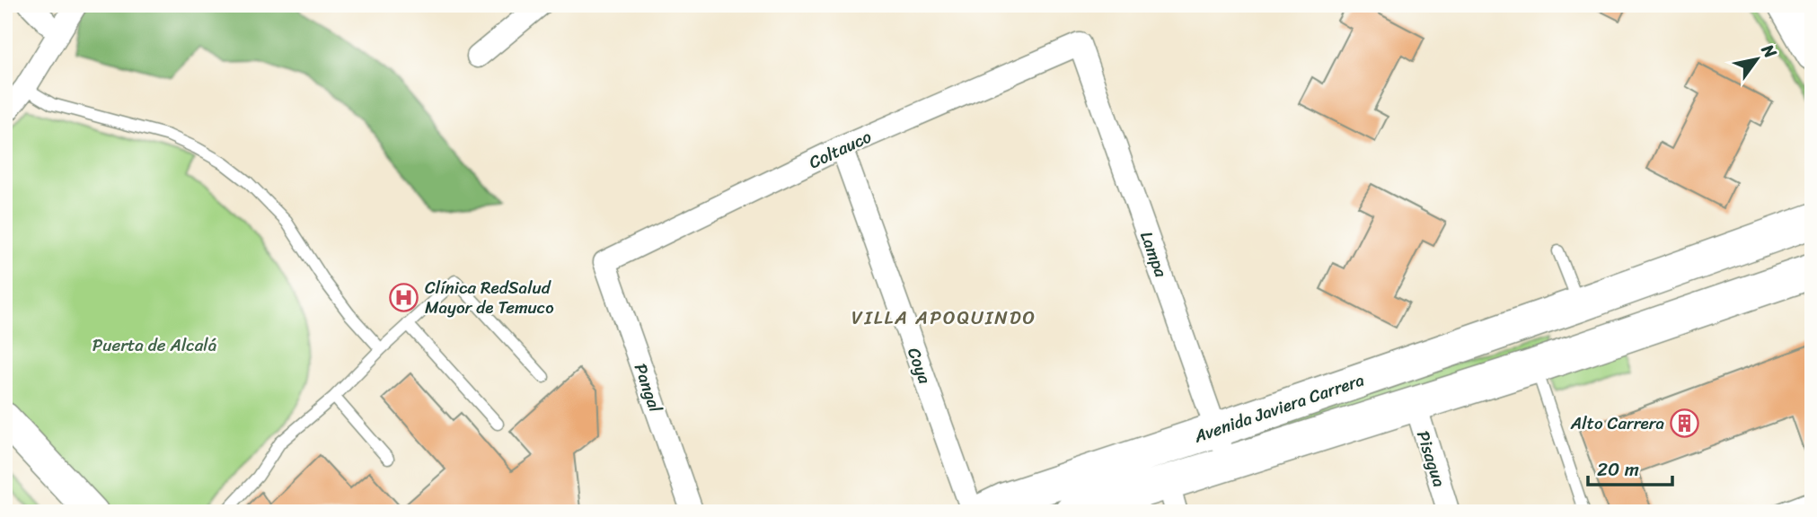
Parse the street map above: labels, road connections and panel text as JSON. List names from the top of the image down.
{
  "streets": {
    "main road": ["Avenida Javiera Carrera"],
    "street": [
      "Coltauco",
      "Lampa",
      "Coya",
      "Pangal",
      "Pisagua"
    ]
  },
  "crossings": [
    ["Coltauco", "Lampa"],
    ["Coltauco", "Coya"],
    ["Coltauco", "Pangal"],
    ["Lampa", "Avenida Javiera Carrera"],
    ["Avenida Javiera Carrera", "Pisagua"]
  ],
  "districts": ["VILLA APOQUINDO"],
  "parks": ["Puerta de Alcalá"],
  "places": {
    "hospital": ["Clínica RedSalud Mayor de Temuco"],
    "building": ["Alto Carrera"]
  },
  "scale_bar": "20 m",
  "north": "top right"
}
